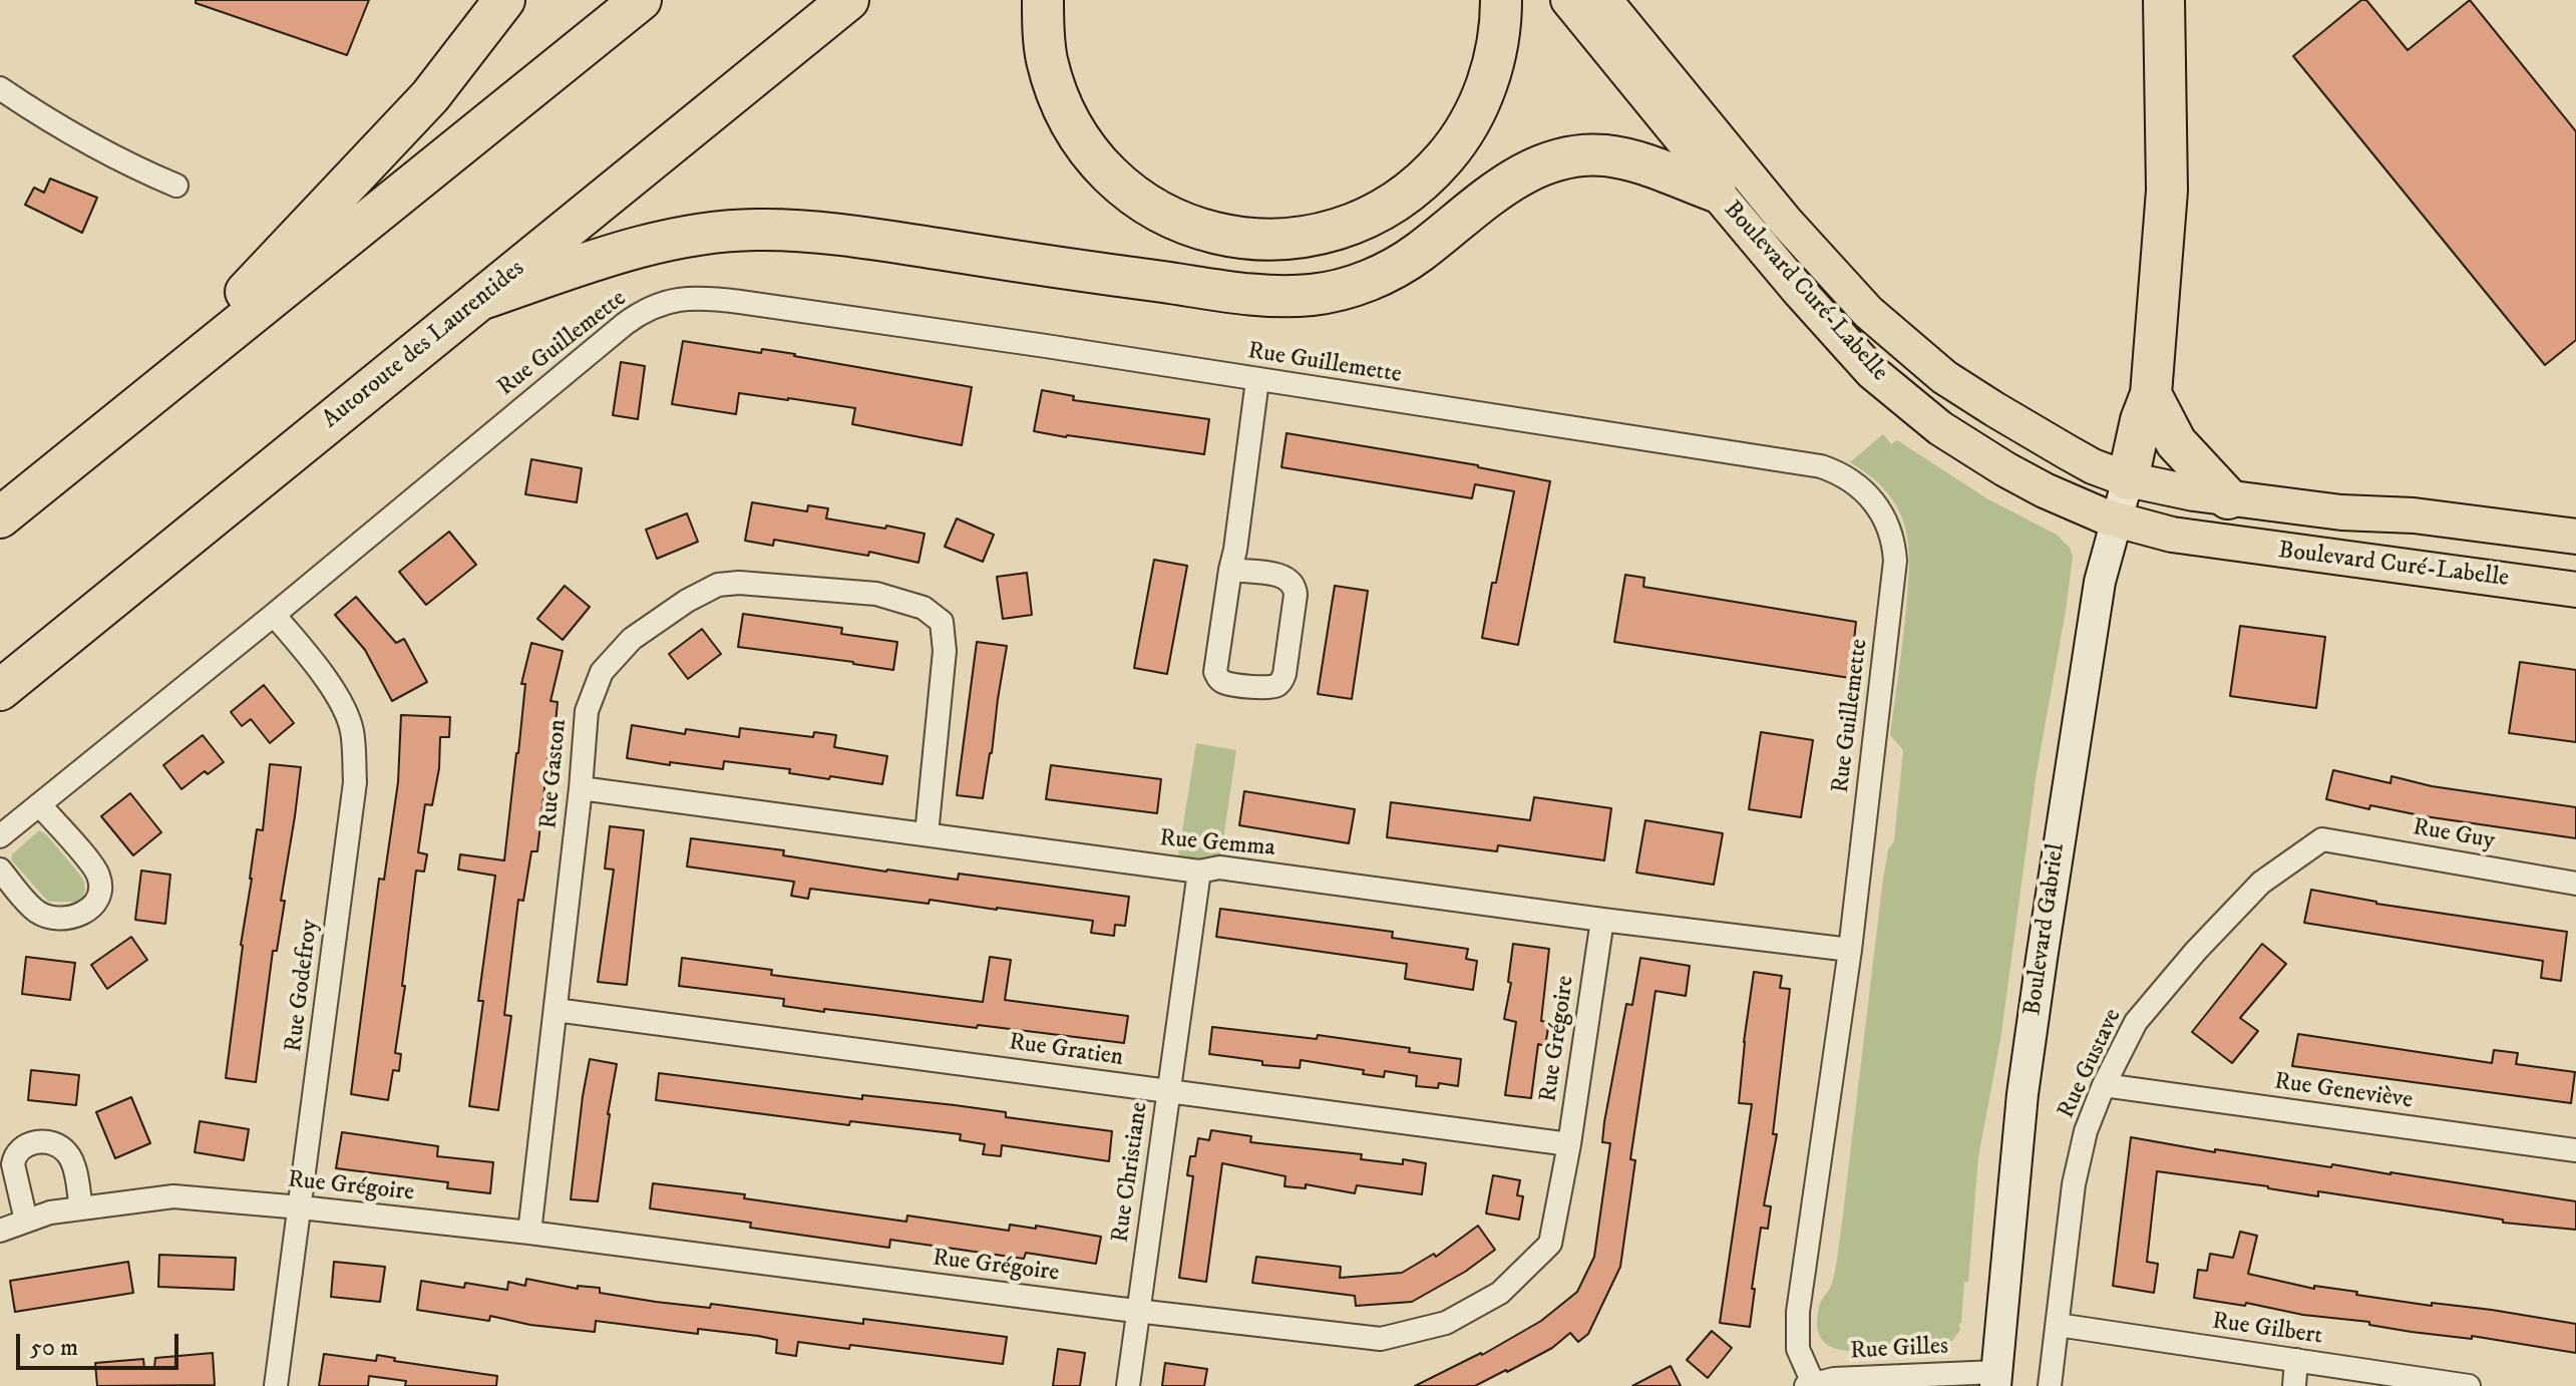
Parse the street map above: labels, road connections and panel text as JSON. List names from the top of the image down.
{
  "streets": {
    "highway": ["Autoroute des Laurentides"],
    "main road": ["Boulevard Curé-Labelle"],
    "street": [
      "Rue Guillemette",
      "Rue Gaston",
      "Rue Guy",
      "Rue Gemma",
      "Boulevard Gabriel",
      "Rue Godefroy",
      "Rue Grégoire",
      "Rue Gratien",
      "Rue Gustave",
      "Rue Geneviève",
      "Rue Christiane",
      "Rue Gilbert",
      "Rue Gilles"
    ]
  },
  "crossings": [
    ["Boulevard Curé-Labelle", "Boulevard Gabriel"],
    ["Rue Guillemette", "Rue Gemma"],
    ["Rue Guillemette", "Rue Godefroy"],
    ["Rue Guillemette", "Rue Gilles"],
    ["Rue Gaston", "Rue Gemma"],
    ["Rue Gaston", "Rue Grégoire"],
    ["Rue Gaston", "Rue Gratien"],
    ["Rue Guy", "Rue Gustave"],
    ["Rue Gemma", "Rue Grégoire"],
    ["Rue Gemma", "Rue Christiane"],
    ["Boulevard Gabriel", "Rue Gilles"],
    ["Rue Godefroy", "Rue Grégoire"],
    ["Rue Grégoire", "Rue Gratien"],
    ["Rue Grégoire", "Rue Christiane"],
    ["Rue Gratien", "Rue Christiane"],
    ["Rue Gustave", "Rue Geneviève"],
    ["Rue Gustave", "Rue Gilbert"]
  ],
  "scale_bar": "50 m"
}
